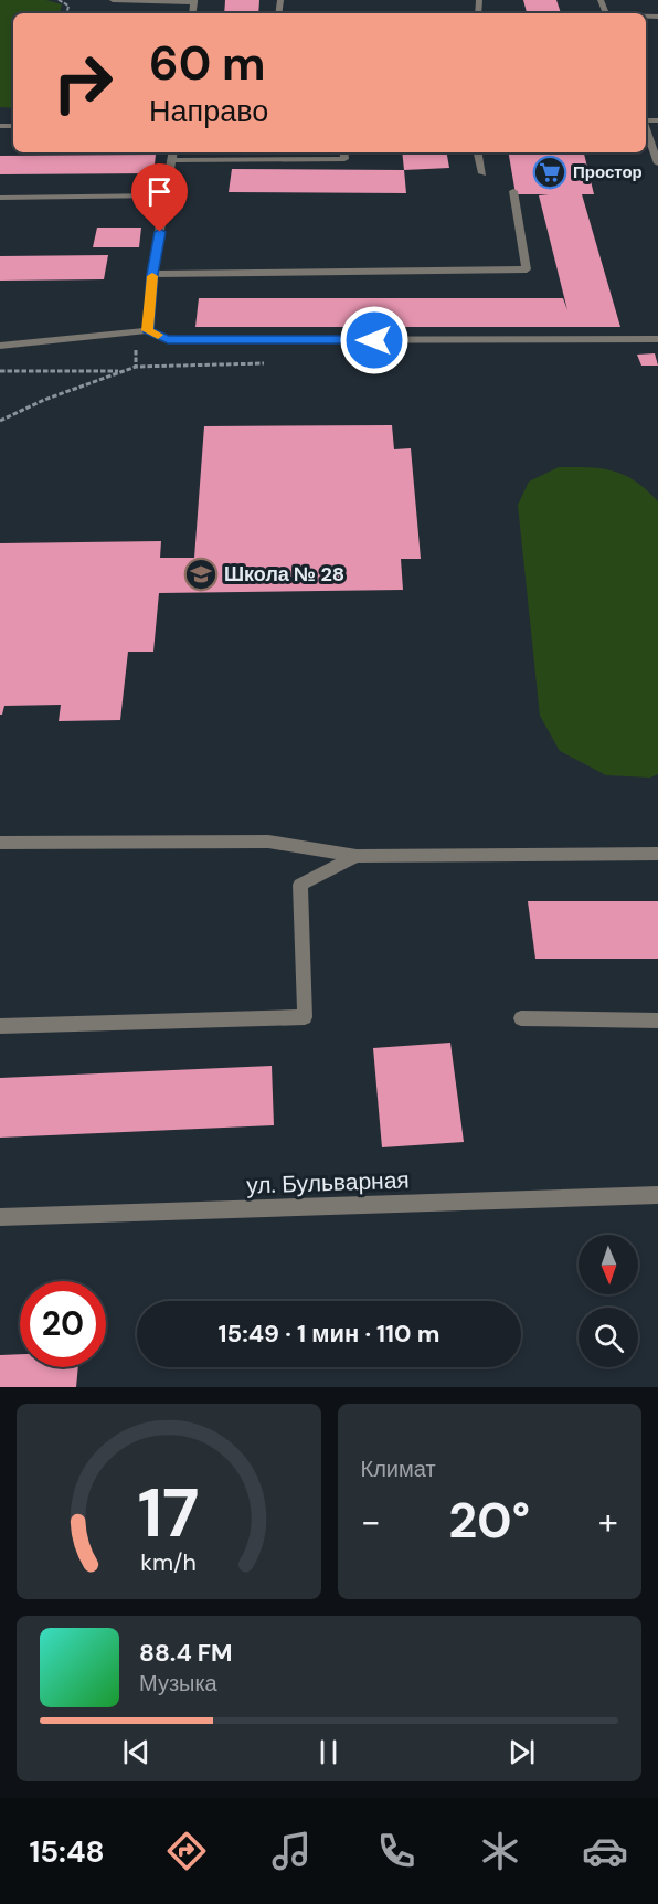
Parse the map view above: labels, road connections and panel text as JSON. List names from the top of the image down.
{
  "streets": {
    "street": ["ул. Бульварная"]
  },
  "places": {
    "supermarket": ["Простор"],
    "school or university": ["Школа № 28"]
  },
  "north": "bottom",
  "page": {
    "turn": ["60 m", "Направо"],
    "limit": "20",
    "trip": "15:49 · 1 мин · 110 m",
    "tile": "Климат",
    "heat": ["−", "20°", "+"],
    "song": ["88.4 FM", "Музыка"],
    "tabs": "15:48",
    "gauge": ["17", "km/h"]
  }
}
